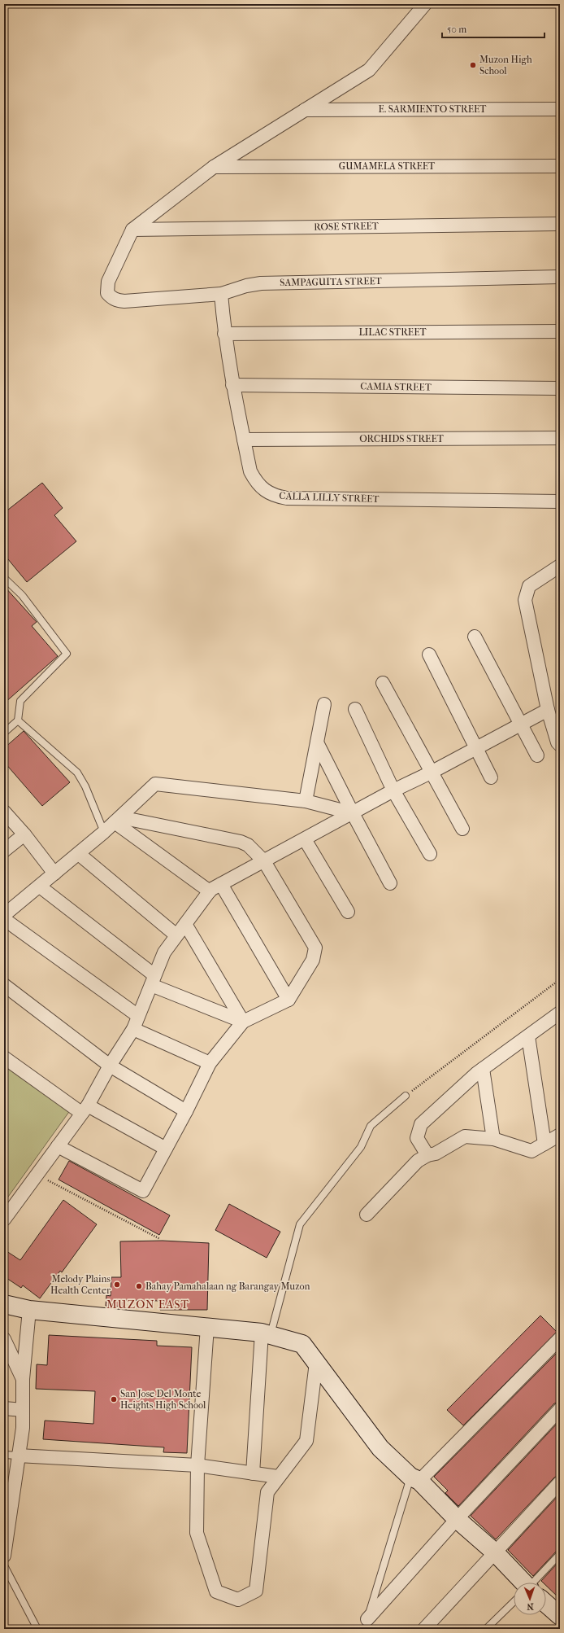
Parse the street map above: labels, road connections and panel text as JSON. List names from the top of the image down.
{
  "streets": {
    "street": [
      "E. SARMIENTO STREET",
      "GUMAMELA STREET",
      "ROSE STREET",
      "SAMPAGUITA STREET",
      "LILAC STREET",
      "CAMIA STREET",
      "ORCHIDS STREET",
      "CALLA LILLY STREET"
    ]
  },
  "crossings": [
    ["ROSE STREET", "SAMPAGUITA STREET"],
    ["SAMPAGUITA STREET", "CALLA LILLY STREET"],
    ["LILAC STREET", "CALLA LILLY STREET"],
    ["CAMIA STREET", "CALLA LILLY STREET"],
    ["ORCHIDS STREET", "CALLA LILLY STREET"]
  ],
  "districts": ["MUZON EAST"],
  "places": [
    "Muzon High School",
    "Melody Plains Health Center",
    "Bahay Pamahalaan ng Barangay Muzon",
    "San Jose Del Monte Heights High School"
  ],
  "scale_bar": "50 m",
  "north": "bottom"
}
